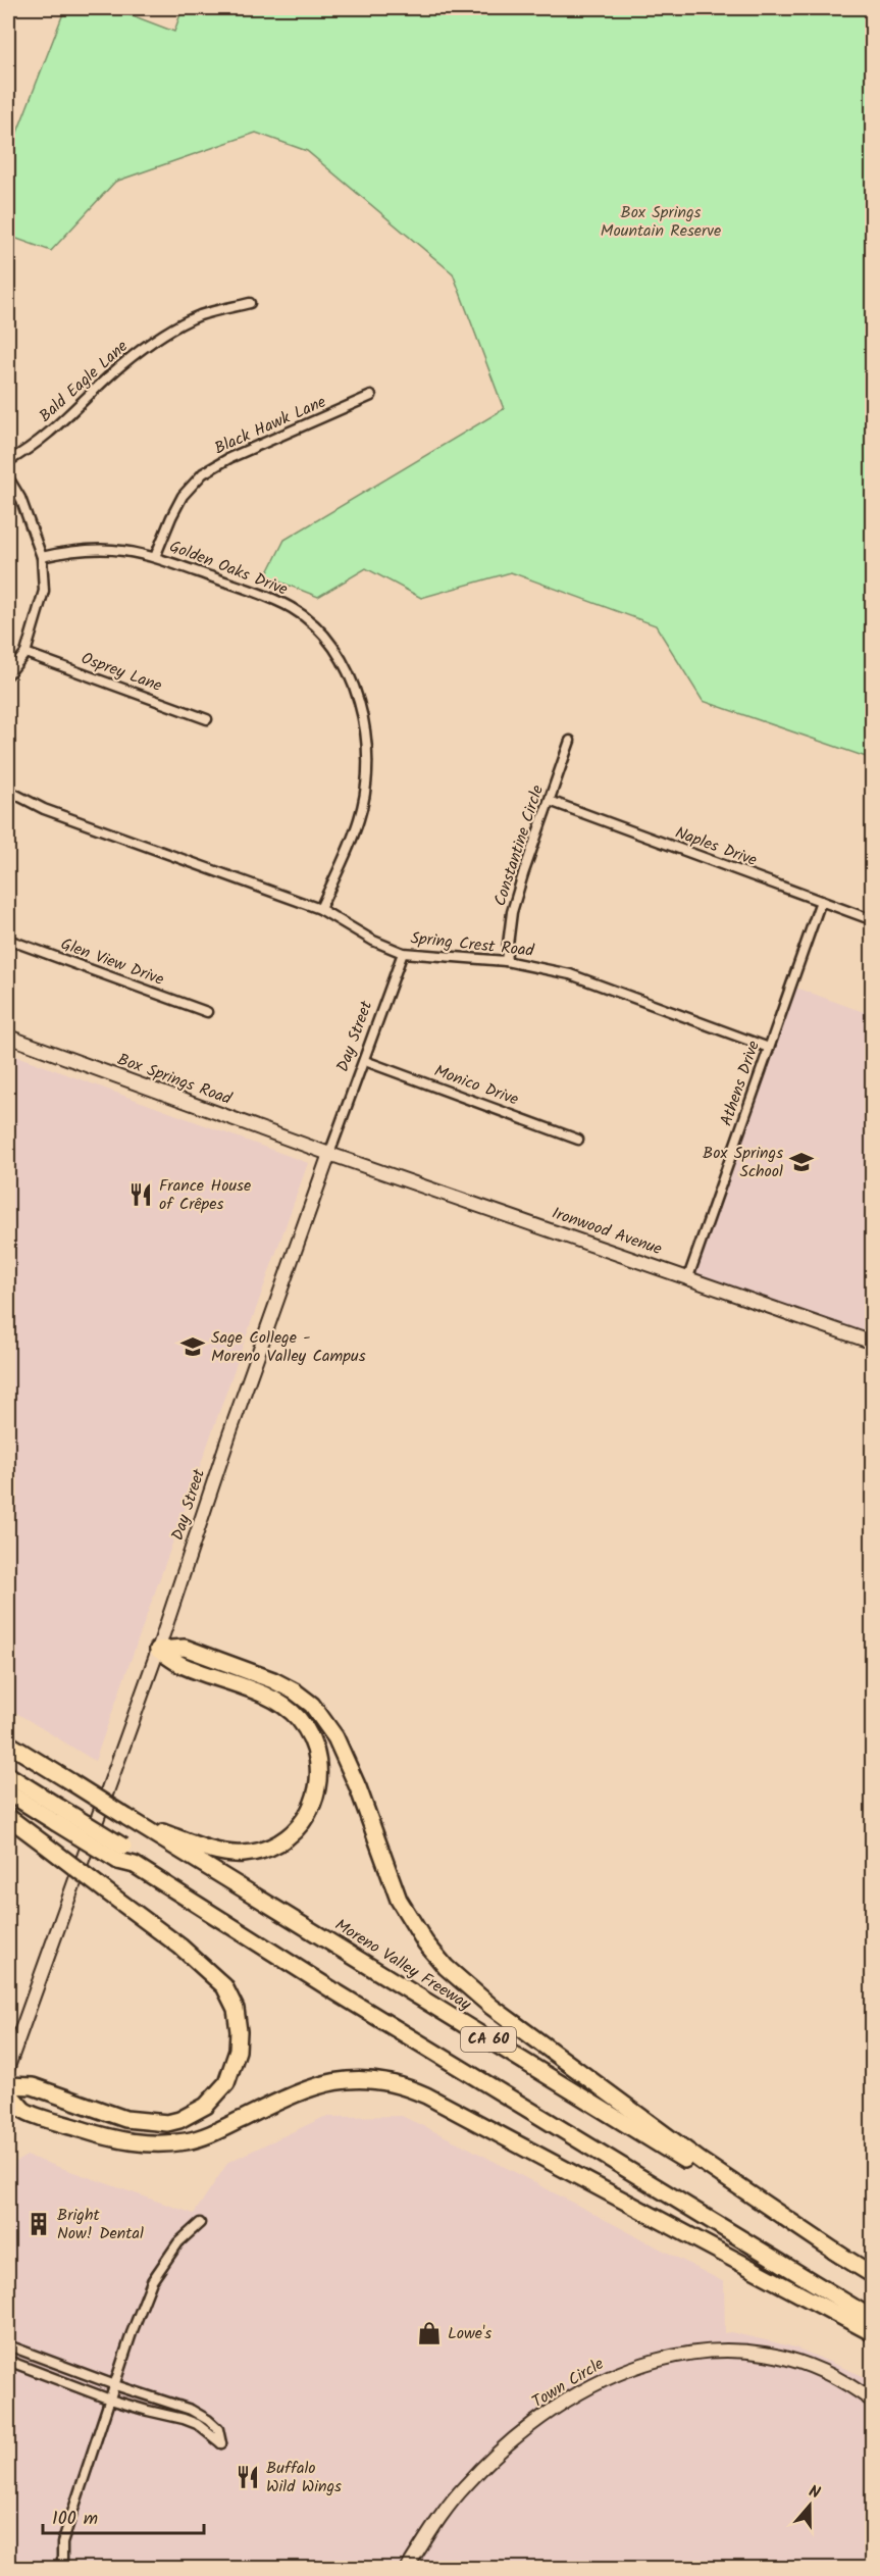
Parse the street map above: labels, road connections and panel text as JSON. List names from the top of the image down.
{
  "streets": {
    "highway": ["Moreno Valley Freeway", "CA 60"],
    "main road": [
      "Day Street",
      "Box Springs Road",
      "Ironwood Avenue",
      "Town Circle"
    ],
    "street": [
      "Bald Eagle Lane",
      "Black Hawk Lane",
      "Golden Oaks Drive",
      "Osprey Lane",
      "Constantine Circle",
      "Naples Drive",
      "Spring Crest Road",
      "Glen View Drive",
      "Athens Drive",
      "Monico Drive"
    ]
  },
  "crossings": [
    ["Black Hawk Lane", "Golden Oaks Drive"],
    ["Golden Oaks Drive", "Spring Crest Road"],
    ["Constantine Circle", "Naples Drive"],
    ["Constantine Circle", "Spring Crest Road"],
    ["Naples Drive", "Athens Drive"],
    ["Spring Crest Road", "Day Street"],
    ["Spring Crest Road", "Athens Drive"],
    ["Day Street", "Box Springs Road"],
    ["Day Street", "Monico Drive"],
    ["Day Street", "Ironwood Avenue"],
    ["Box Springs Road", "Ironwood Avenue"],
    ["Athens Drive", "Ironwood Avenue"]
  ],
  "parks": ["Box Springs Mountain Reserve"],
  "places": {
    "school or university": ["Box Springs School", "Sage College - Moreno Valley Campus"],
    "restaurant": ["France House of Crêpes", "Buffalo Wild Wings"],
    "building": ["Bright Now! Dental"],
    "shop": ["Lowe's"]
  },
  "scale_bar": "100 m",
  "north": "top"
}
